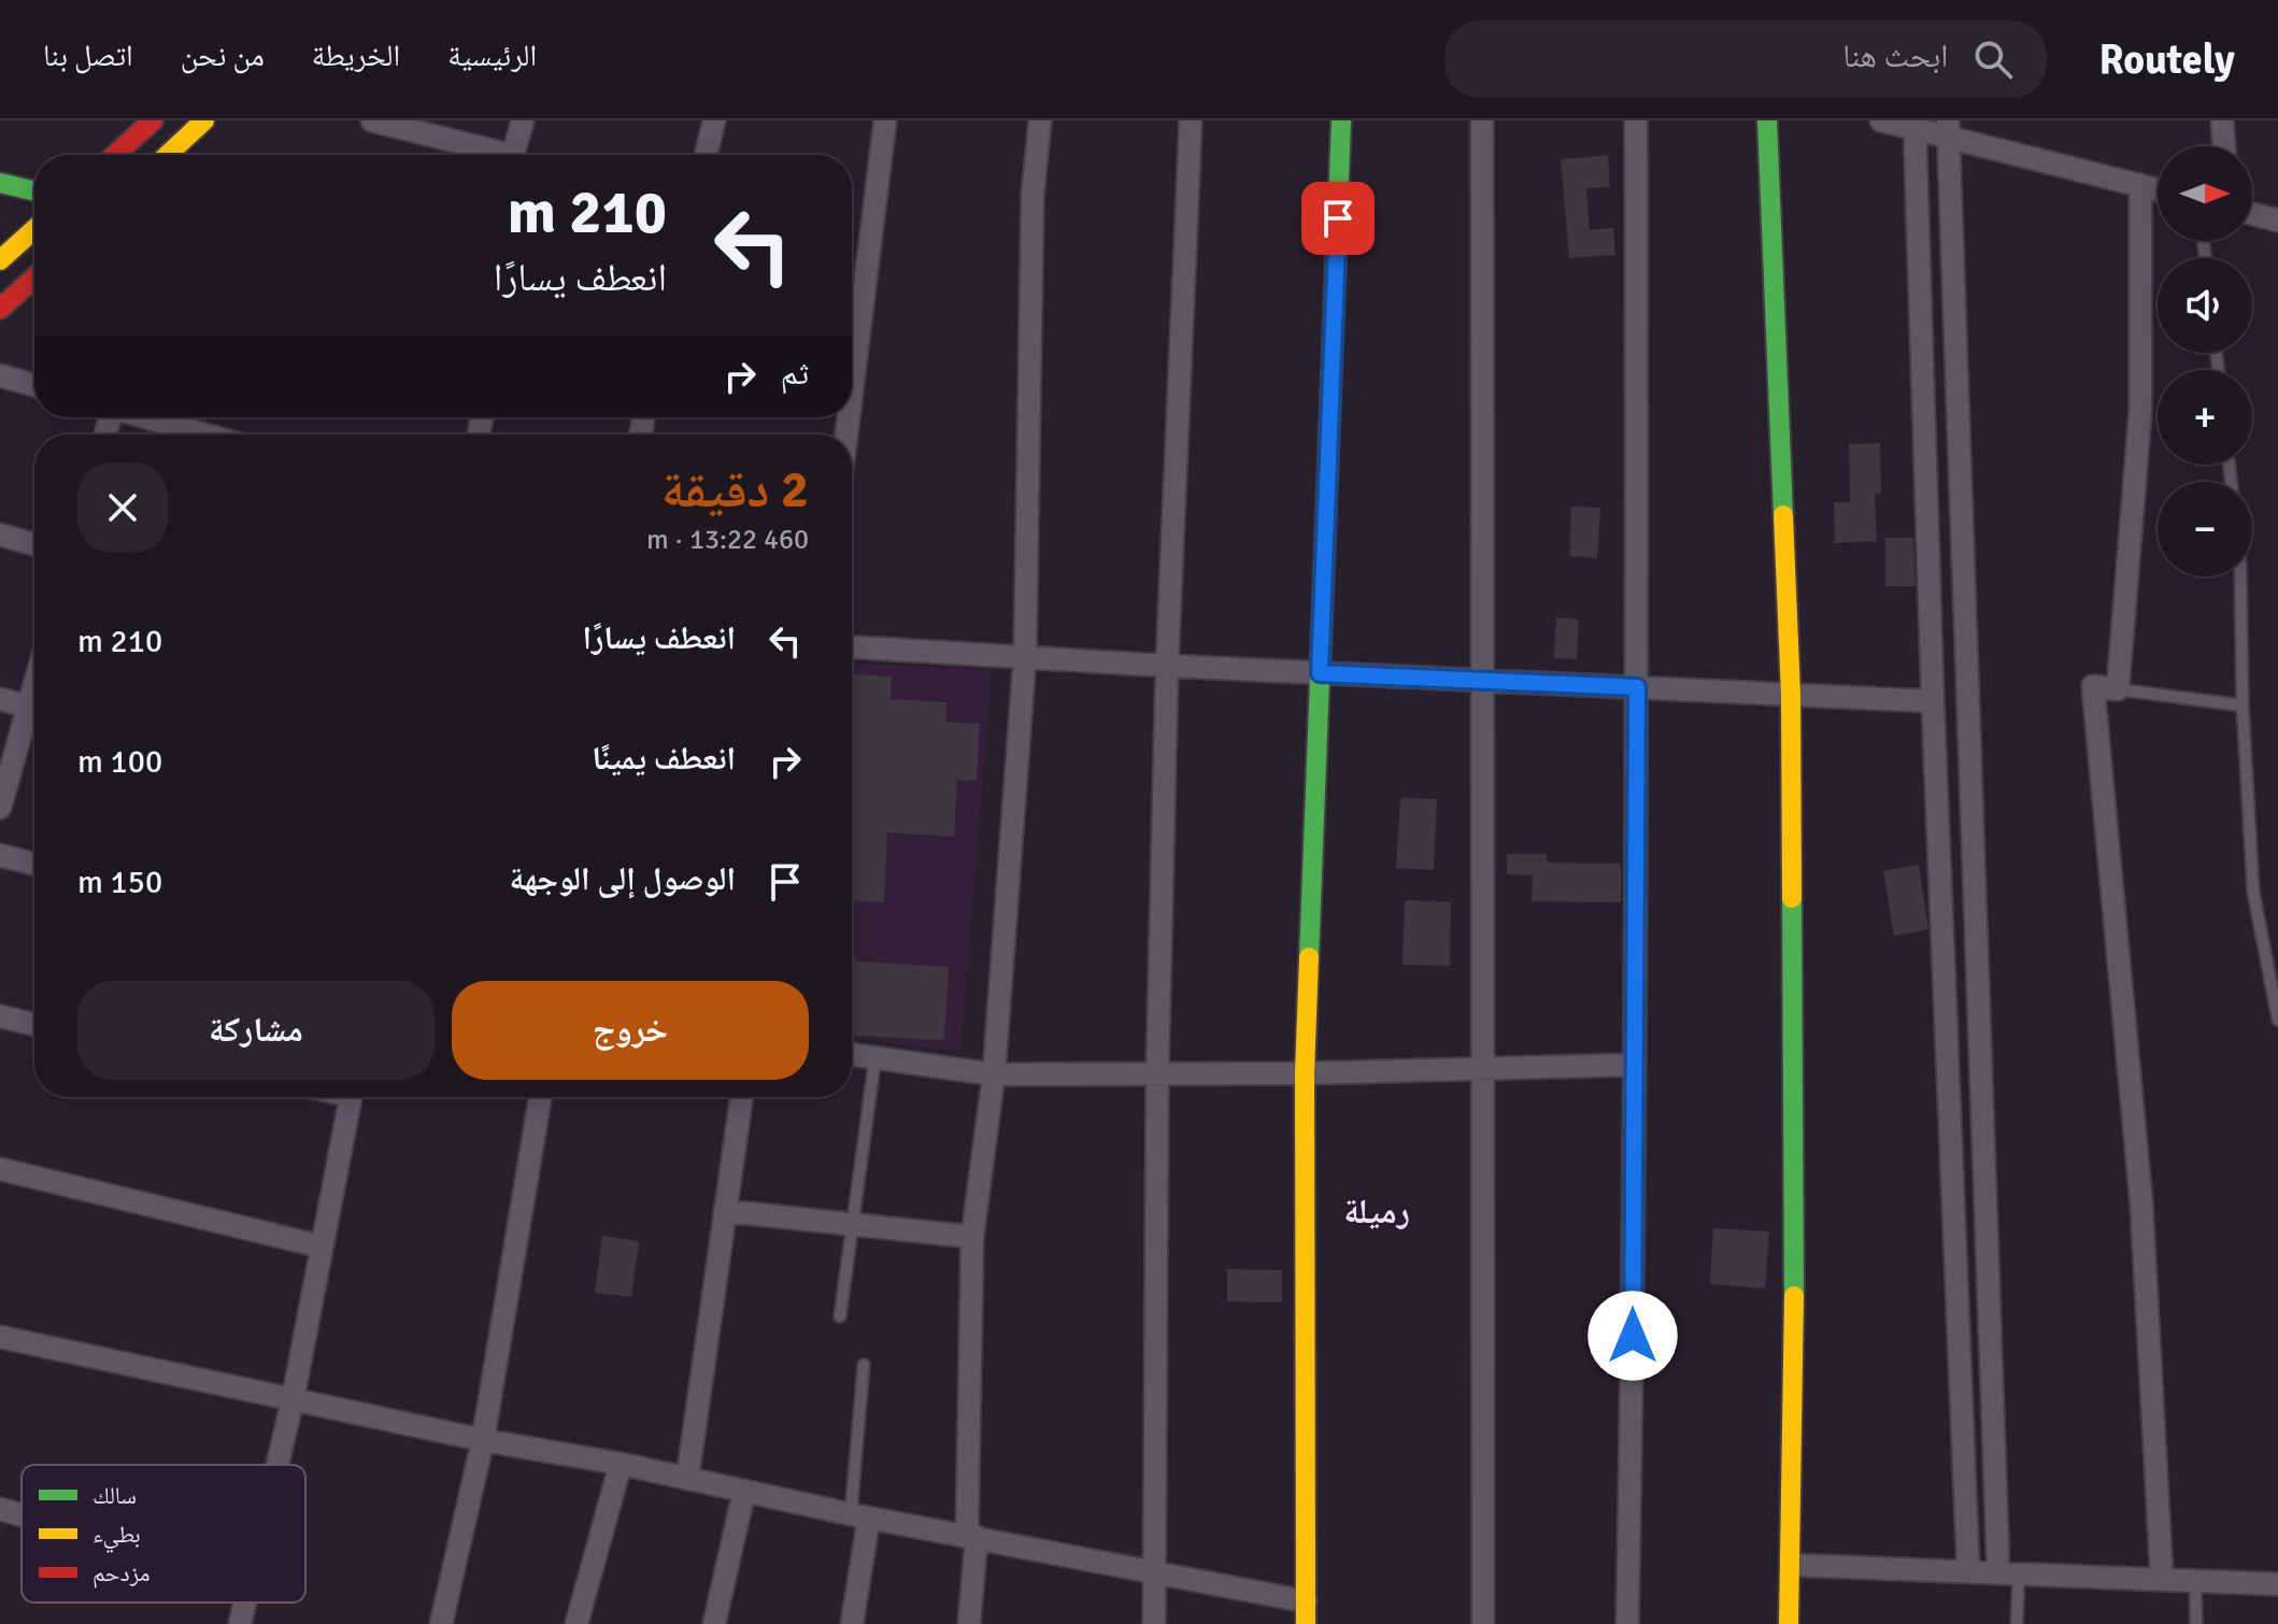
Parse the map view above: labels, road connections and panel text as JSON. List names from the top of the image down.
{
  "districts": ["رميلة"],
  "legend": ["سالك", "بطيء", "مزدحم"],
  "north": "right",
  "page": {
    "header": "Routely",
    "search": "ابحث هنا",
    "nav": [
      "الرئيسية",
      "الخريطة",
      "من نحن",
      "اتصل بنا"
    ],
    "map_buttons": ["+", "−"],
    "turn": ["210 m", "انعطف يسارًا"],
    "then": "ثم",
    "heading": ["2 دقيقة", "460 m · 13:22"],
    "list": [
      {
        "name": "انعطف يسارًا",
        "value": "210 m"
      },
      {
        "name": "انعطف يمينًا",
        "value": "100 m"
      },
      {
        "name": "الوصول إلى الوجهة",
        "value": "150 m"
      }
    ],
    "buttons": ["خروج", "مشاركة"]
  }
}
